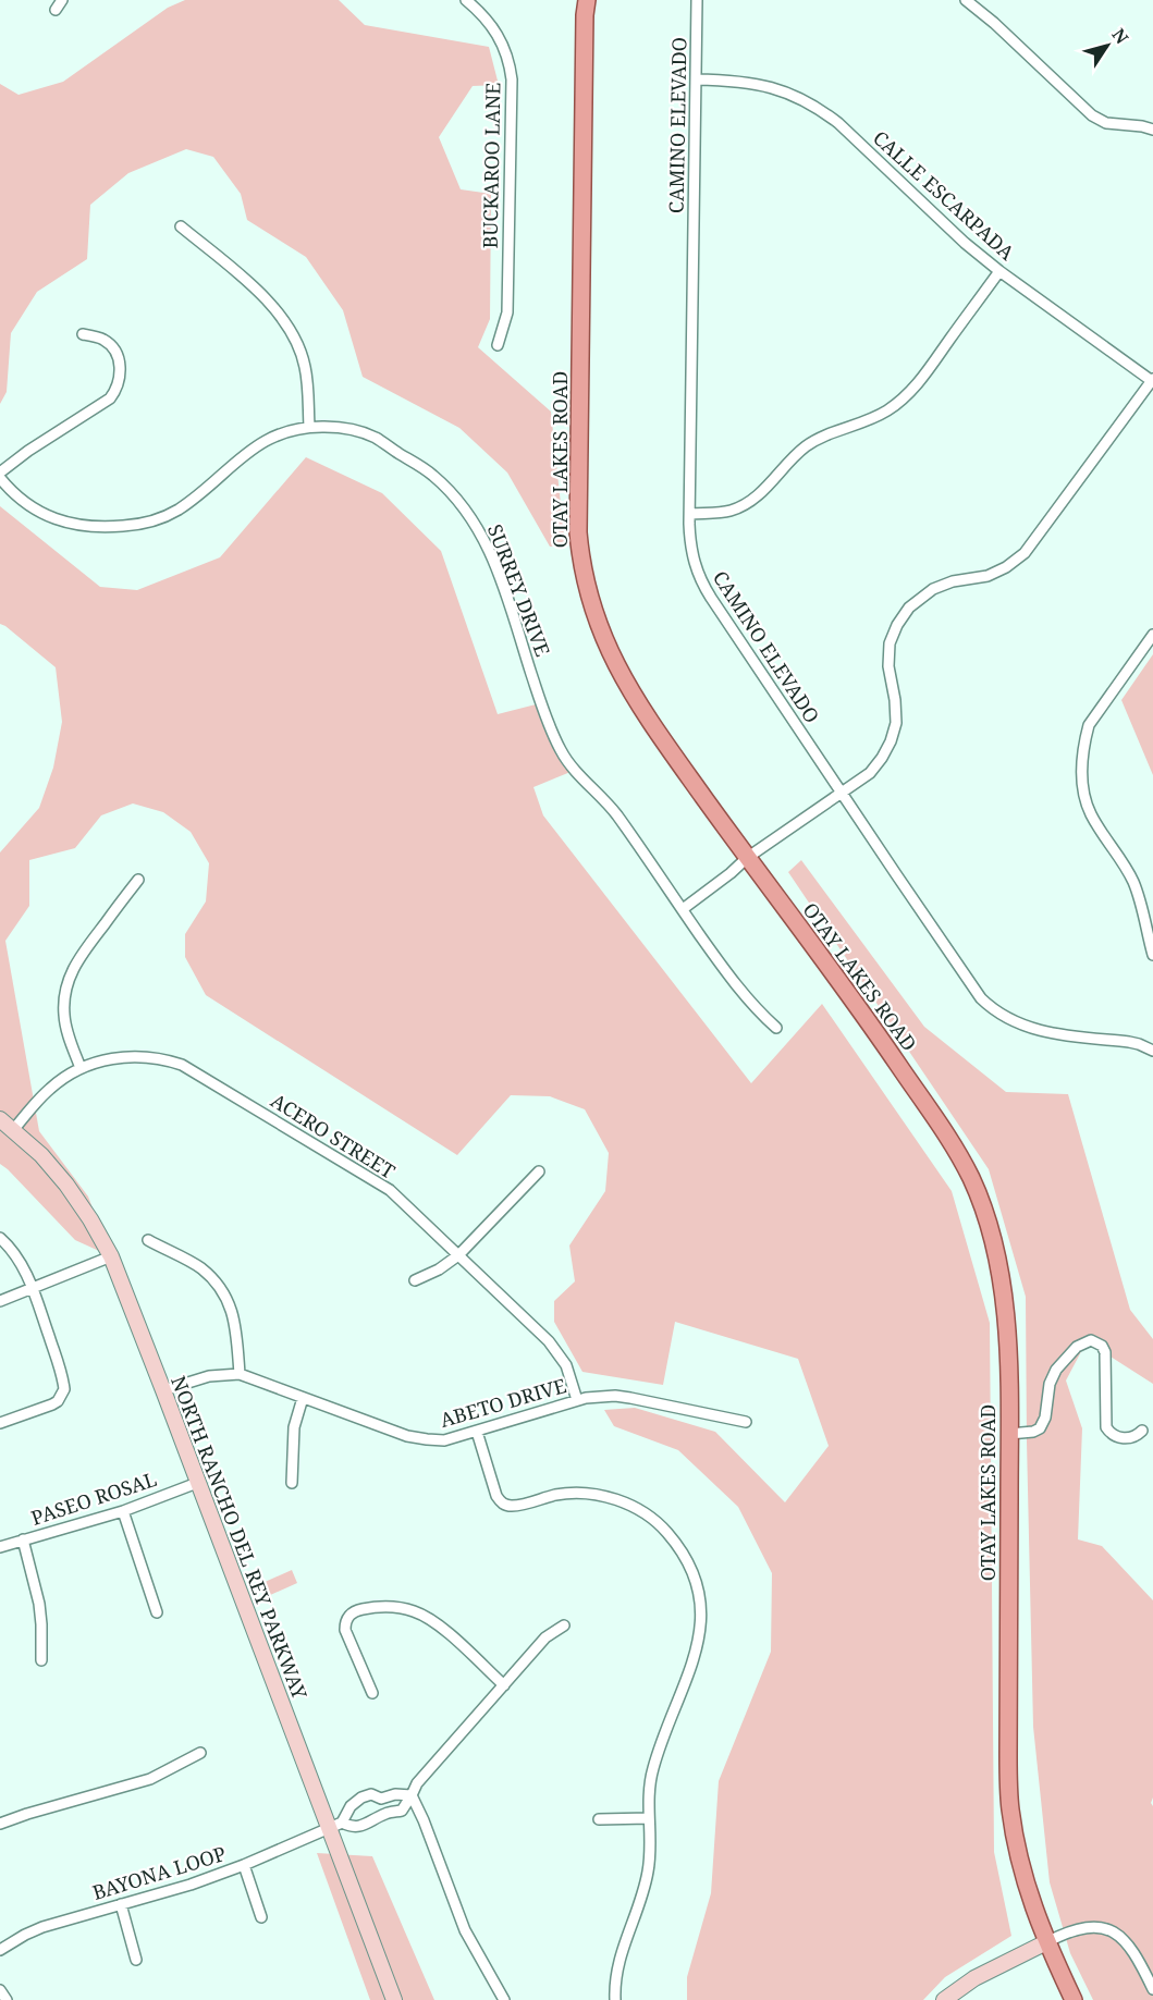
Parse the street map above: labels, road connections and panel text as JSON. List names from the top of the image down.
{
  "streets": {
    "main road": ["OTAY LAKES ROAD"],
    "street": [
      "CAMINO ELEVADO",
      "BUCKAROO LANE",
      "CALLE ESCARPADA",
      "SURREY DRIVE",
      "ACERO STREET",
      "ABETO DRIVE",
      "PASEO ROSAL",
      "NORTH RANCHO DEL REY PARKWAY",
      "BAYONA LOOP"
    ]
  },
  "crossings": [
    ["CAMINO ELEVADO", "CALLE ESCARPADA"],
    ["ACERO STREET", "ABETO DRIVE"],
    ["ACERO STREET", "NORTH RANCHO DEL REY PARKWAY"],
    ["ABETO DRIVE", "NORTH RANCHO DEL REY PARKWAY"],
    ["PASEO ROSAL", "NORTH RANCHO DEL REY PARKWAY"],
    ["NORTH RANCHO DEL REY PARKWAY", "BAYONA LOOP"]
  ],
  "north": "top right"
}
